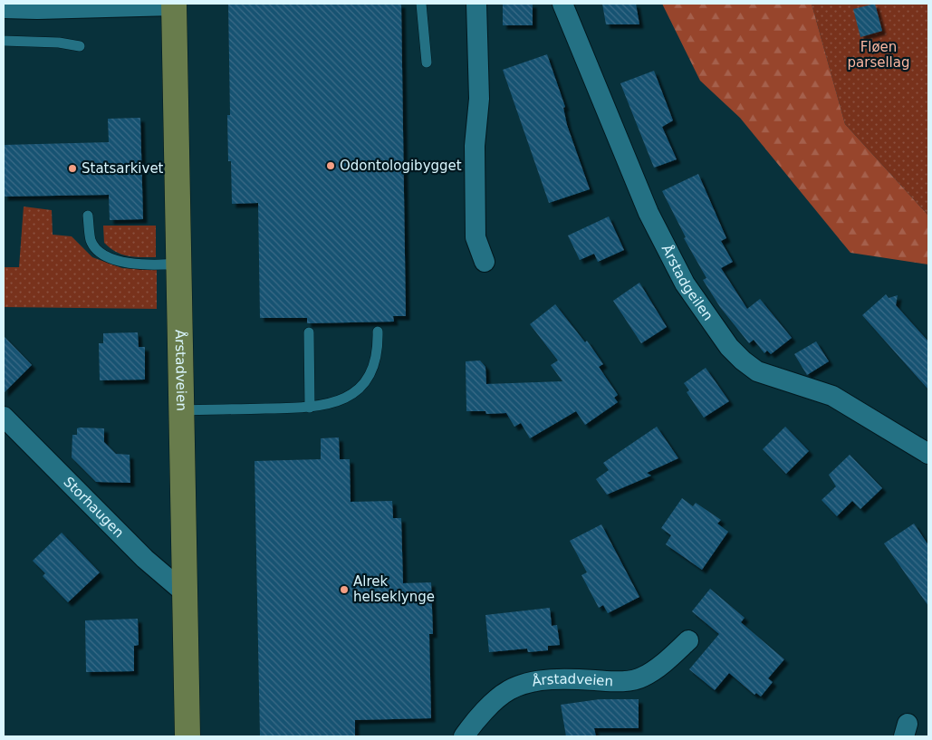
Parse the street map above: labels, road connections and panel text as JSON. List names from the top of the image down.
{
  "streets": {
    "main road": ["Årstadveien"],
    "street": ["Årstadgeilen", "Storhaugen"]
  },
  "crossings": [
    ["Årstadveien", "Storhaugen"]
  ],
  "parks": ["Fløen parsellag"],
  "places": ["Odontologibygget", "Statsarkivet", "Alrek helseklynge"]
}
